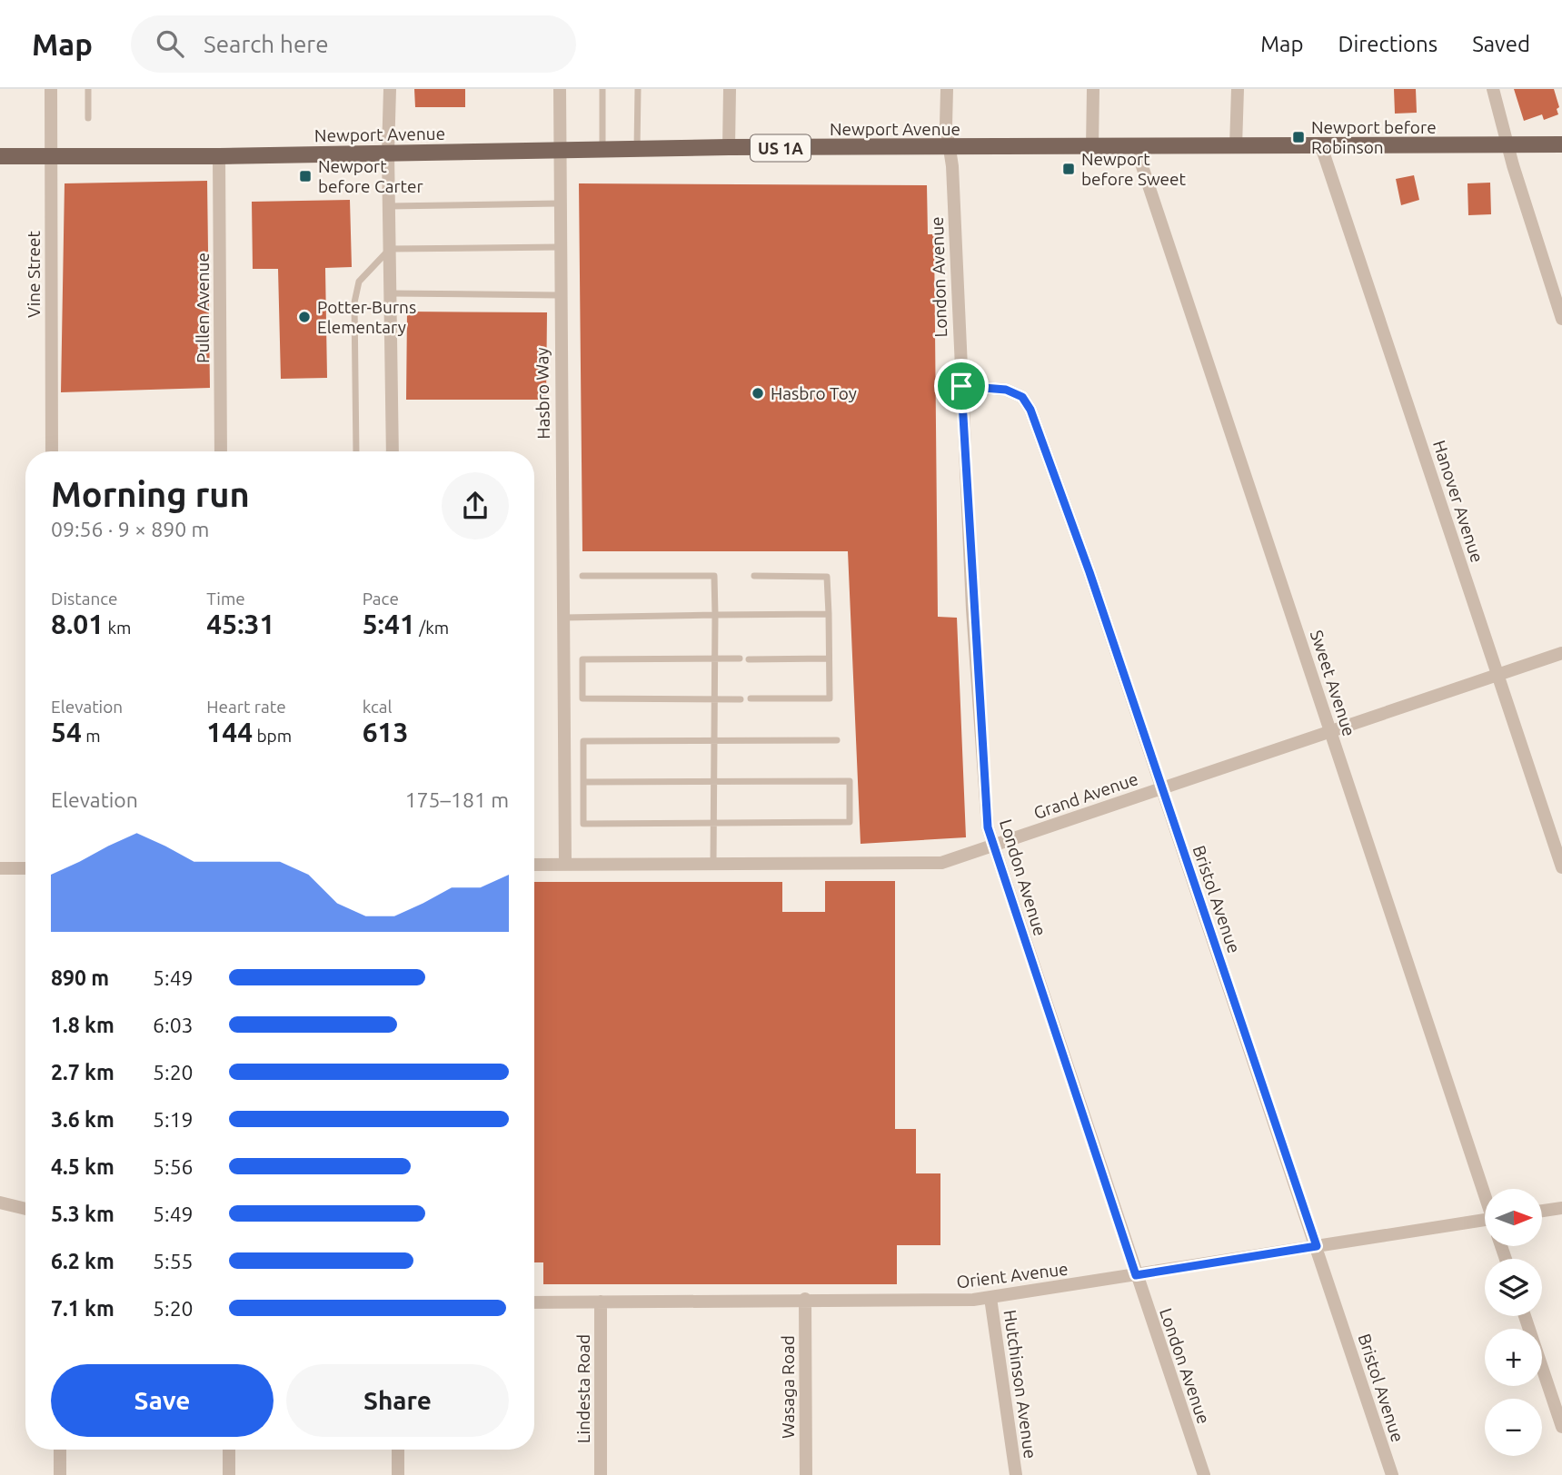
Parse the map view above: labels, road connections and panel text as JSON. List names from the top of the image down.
{
  "streets": {
    "main road": ["Newport Avenue", "US 1A"],
    "street": [
      "Vine Street",
      "London Avenue",
      "Pullen Avenue",
      "Hasbro Way",
      "Hanover Avenue",
      "Sweet Avenue",
      "Grand Avenue",
      "Bristol Avenue",
      "Orient Avenue",
      "Hutchinson Avenue",
      "Wasaga Road",
      "Lindesta Road"
    ]
  },
  "crossings": [
    ["Newport Avenue", "Vine Street"],
    ["Newport Avenue", "London Avenue"],
    ["Newport Avenue", "Pullen Avenue"],
    ["Newport Avenue", "Hasbro Way"],
    ["Newport Avenue", "Hanover Avenue"],
    ["Newport Avenue", "Sweet Avenue"],
    ["London Avenue", "Grand Avenue"],
    ["London Avenue", "Bristol Avenue"],
    ["London Avenue", "Orient Avenue"],
    ["Hasbro Way", "Grand Avenue"],
    ["Hanover Avenue", "Grand Avenue"],
    ["Sweet Avenue", "Grand Avenue"],
    ["Grand Avenue", "Bristol Avenue"],
    ["Bristol Avenue", "Orient Avenue"],
    ["Orient Avenue", "Hutchinson Avenue"],
    ["Orient Avenue", "Wasaga Road"],
    ["Orient Avenue", "Lindesta Road"]
  ],
  "places": {
    "transit": ["Newport before Robinson", "Newport before Sweet", "Newport before Carter"],
    "other": ["Potter-Burns Elementary", "Hasbro Toy"]
  },
  "north": "right",
  "page": {
    "header": "Map",
    "search": "Search here",
    "nav": ["Map", "Directions", "Saved"],
    "heading": ["Morning run", "09:56 · 9 × 890 m"],
    "stats": [
      ["Distance", "8.01 km"],
      ["Time", "45:31"],
      ["Pace", "5:41 /km"],
      ["Elevation", "54 m"],
      ["Heart rate", "144 bpm"],
      ["kcal", "613"]
    ],
    "chart": ["Elevation", "175–181 m"],
    "list": [
      {
        "name": "890 m",
        "note": "5:49"
      },
      {
        "name": "1.8 km",
        "note": "6:03"
      },
      {
        "name": "2.7 km",
        "note": "5:20"
      },
      {
        "name": "3.6 km",
        "note": "5:19"
      },
      {
        "name": "4.5 km",
        "note": "5:56"
      },
      {
        "name": "5.3 km",
        "note": "5:49"
      },
      {
        "name": "6.2 km",
        "note": "5:55"
      },
      {
        "name": "7.1 km",
        "note": "5:20"
      }
    ],
    "map_buttons": ["+", "−"],
    "buttons": ["Save", "Share"]
  }
}
